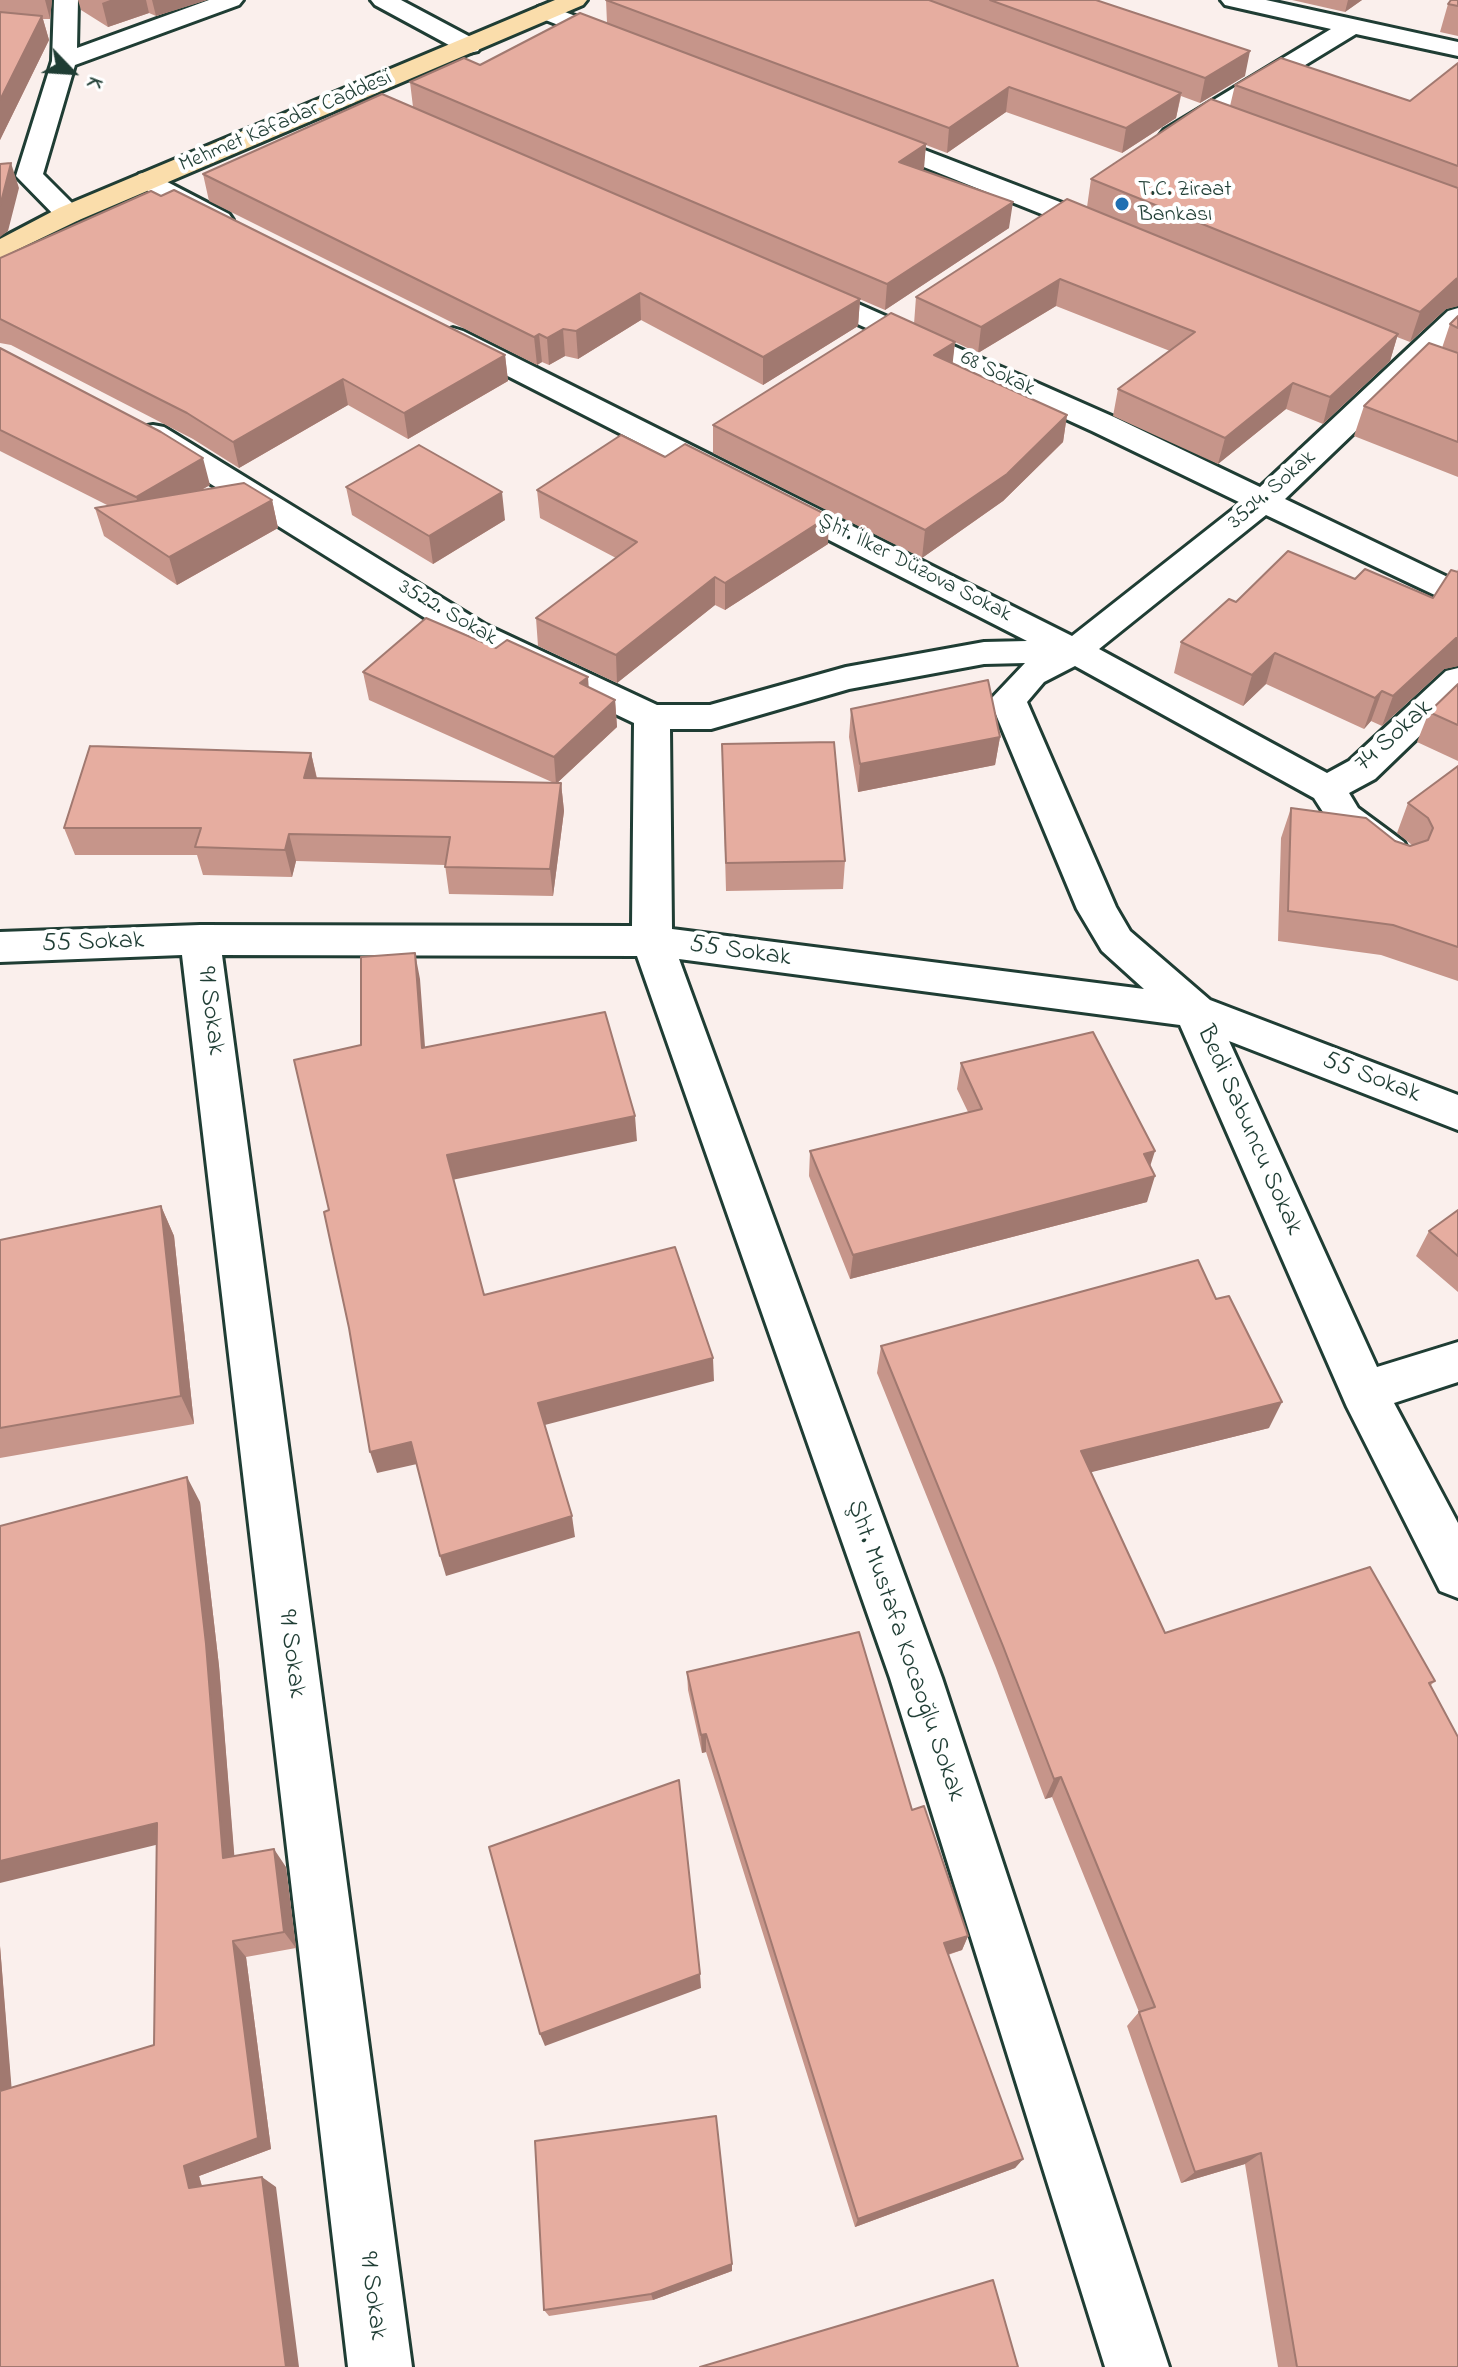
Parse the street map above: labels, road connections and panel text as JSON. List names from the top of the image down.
{
  "streets": {
    "main road": ["Mehmet Kafadar Caddesi"],
    "street": [
      "68 Sokak",
      "3524. Sokak",
      "Şht. İlker Düzova Sokak",
      "3522. Sokak",
      "74 Sokak",
      "55 Sokak",
      "91 Sokak",
      "Bedi Sabuncu Sokak",
      "Şht. Mustafa Kocaoğlu Sokak"
    ]
  },
  "crossings": [
    ["68 Sokak", "3524. Sokak"],
    ["3524. Sokak", "Şht. İlker Düzova Sokak"],
    ["3524. Sokak", "3522. Sokak"],
    ["3524. Sokak", "Bedi Sabuncu Sokak"],
    ["Şht. İlker Düzova Sokak", "3522. Sokak"],
    ["Şht. İlker Düzova Sokak", "74 Sokak"],
    ["Şht. İlker Düzova Sokak", "Bedi Sabuncu Sokak"],
    ["3522. Sokak", "Bedi Sabuncu Sokak"],
    ["3522. Sokak", "Şht. Mustafa Kocaoğlu Sokak"],
    ["55 Sokak", "91 Sokak"],
    ["55 Sokak", "Bedi Sabuncu Sokak"],
    ["55 Sokak", "Şht. Mustafa Kocaoğlu Sokak"]
  ],
  "places": ["T.C. Ziraat Bankası"],
  "north": "bottom right"
}
